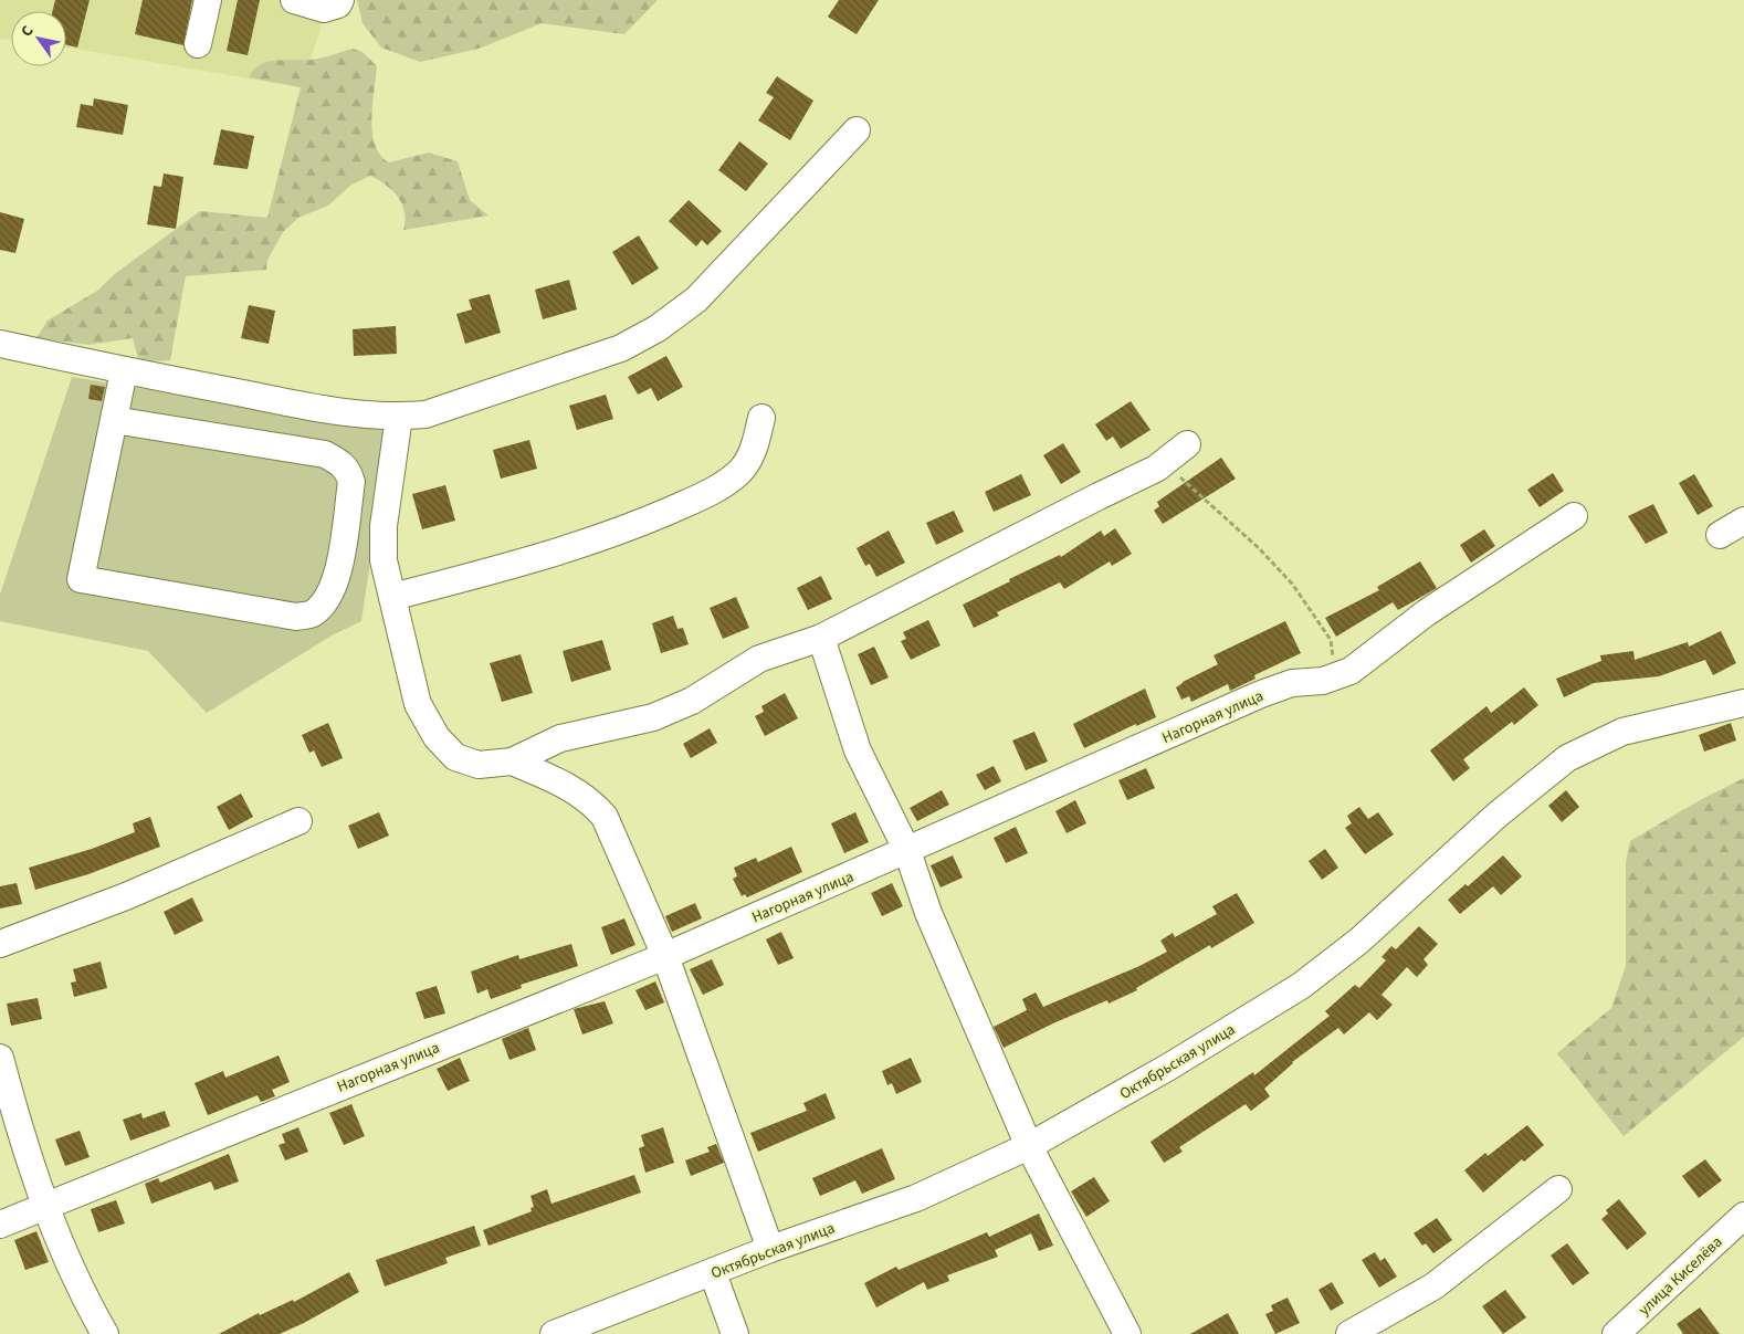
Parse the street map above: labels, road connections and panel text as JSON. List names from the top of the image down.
{
  "streets": {
    "street": ["Нагорная улица", "Октябрьская улица", "улица Киселёва"]
  },
  "north": "top left"
}
